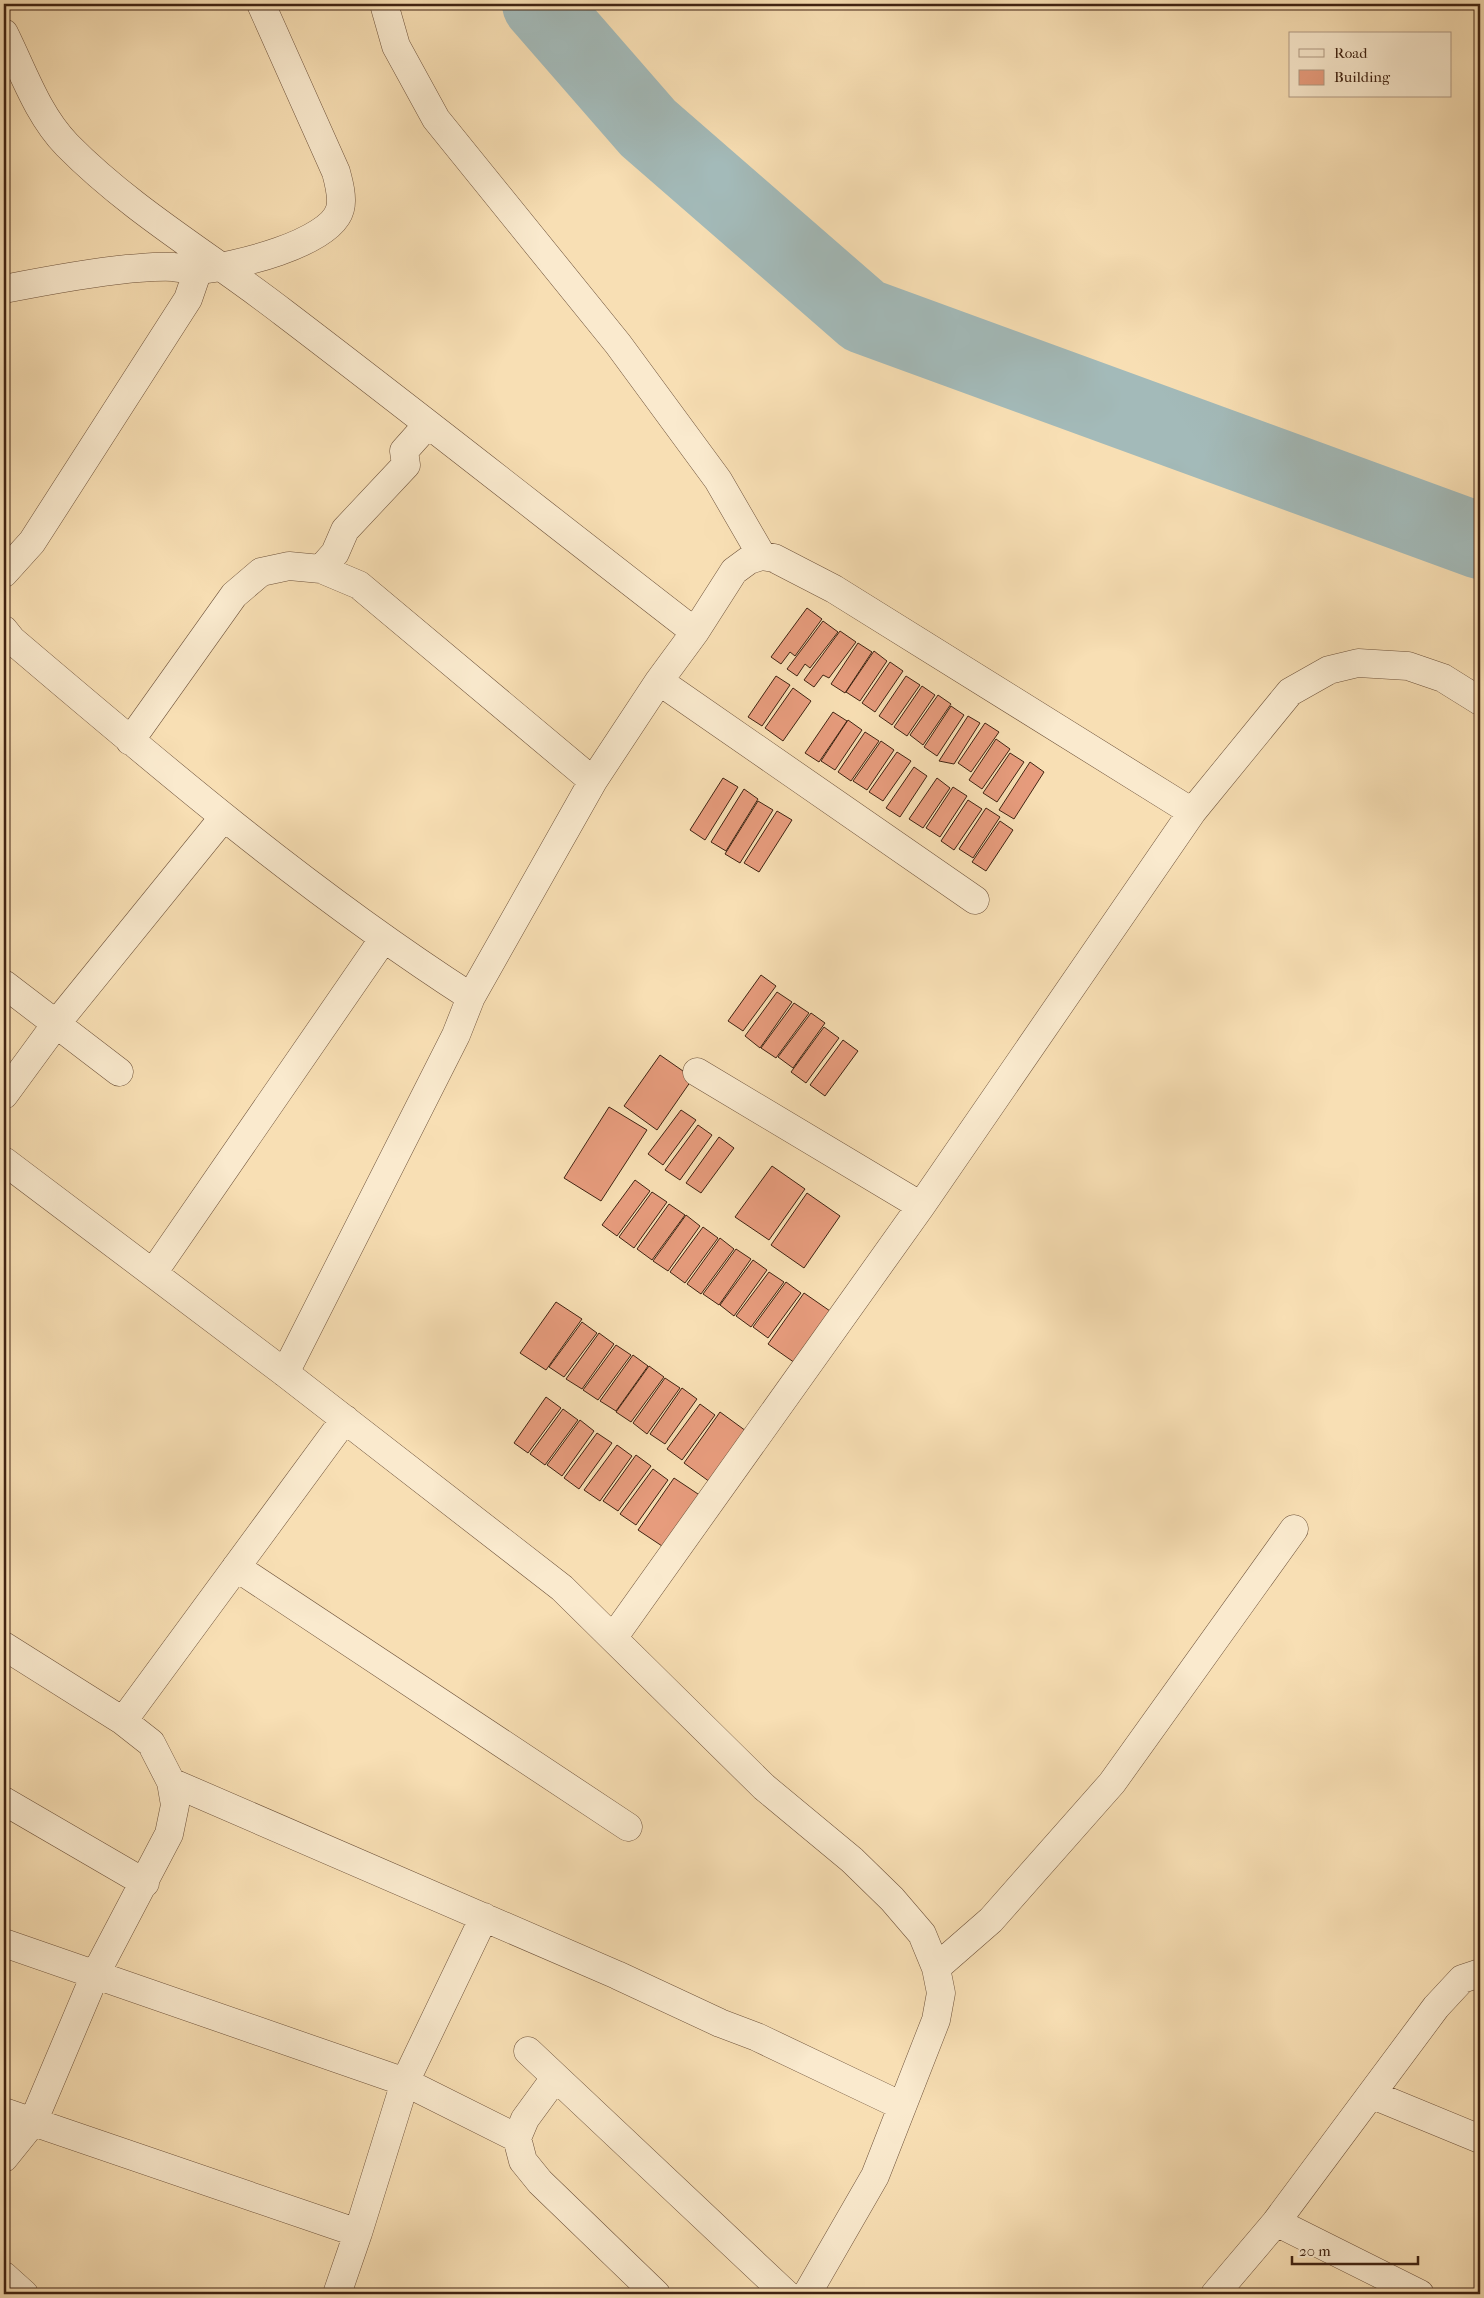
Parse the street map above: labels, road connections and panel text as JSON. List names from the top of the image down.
{
  "legend": ["Road", "Building"],
  "scale_bar": "20 m"
}
